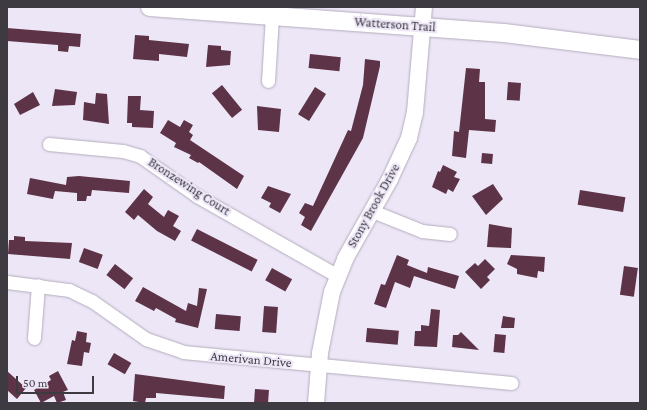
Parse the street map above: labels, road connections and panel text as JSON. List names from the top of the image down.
{
  "streets": {
    "main road": ["Watterson Trail"],
    "street": ["Bronzewing Court", "Stony Brook Drive", "Amerivan Drive"]
  },
  "crossings": [
    ["Watterson Trail", "Stony Brook Drive"],
    ["Bronzewing Court", "Stony Brook Drive"],
    ["Stony Brook Drive", "Amerivan Drive"]
  ],
  "scale_bar": "50 m"
}
